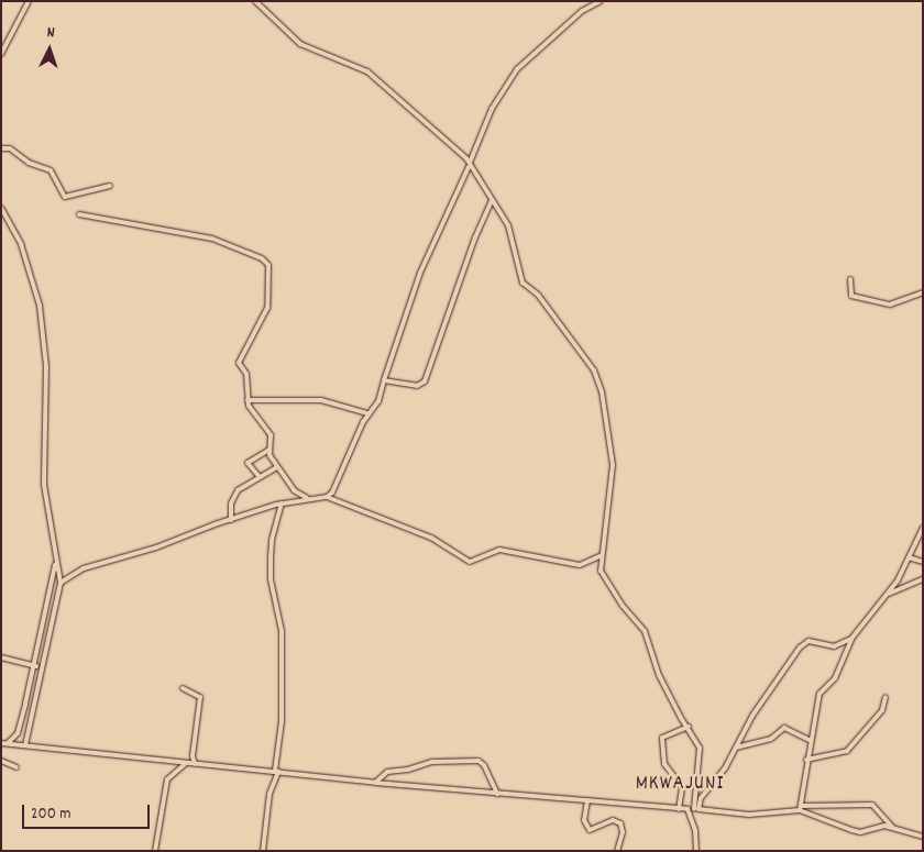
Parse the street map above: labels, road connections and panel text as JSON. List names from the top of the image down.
{
  "districts": ["MKWAJUNI"],
  "scale_bar": "200 m",
  "north": "top"
}
